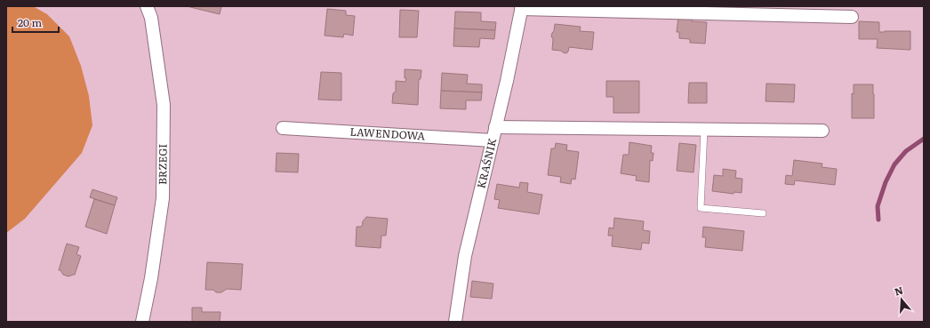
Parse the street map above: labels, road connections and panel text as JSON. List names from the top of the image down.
{
  "streets": {
    "street": ["LAWENDOWA", "BRZEGI", "KRAŚNIK"]
  },
  "crossings": [
    ["LAWENDOWA", "KRAŚNIK"]
  ],
  "scale_bar": "20 m",
  "north": "top"
}
